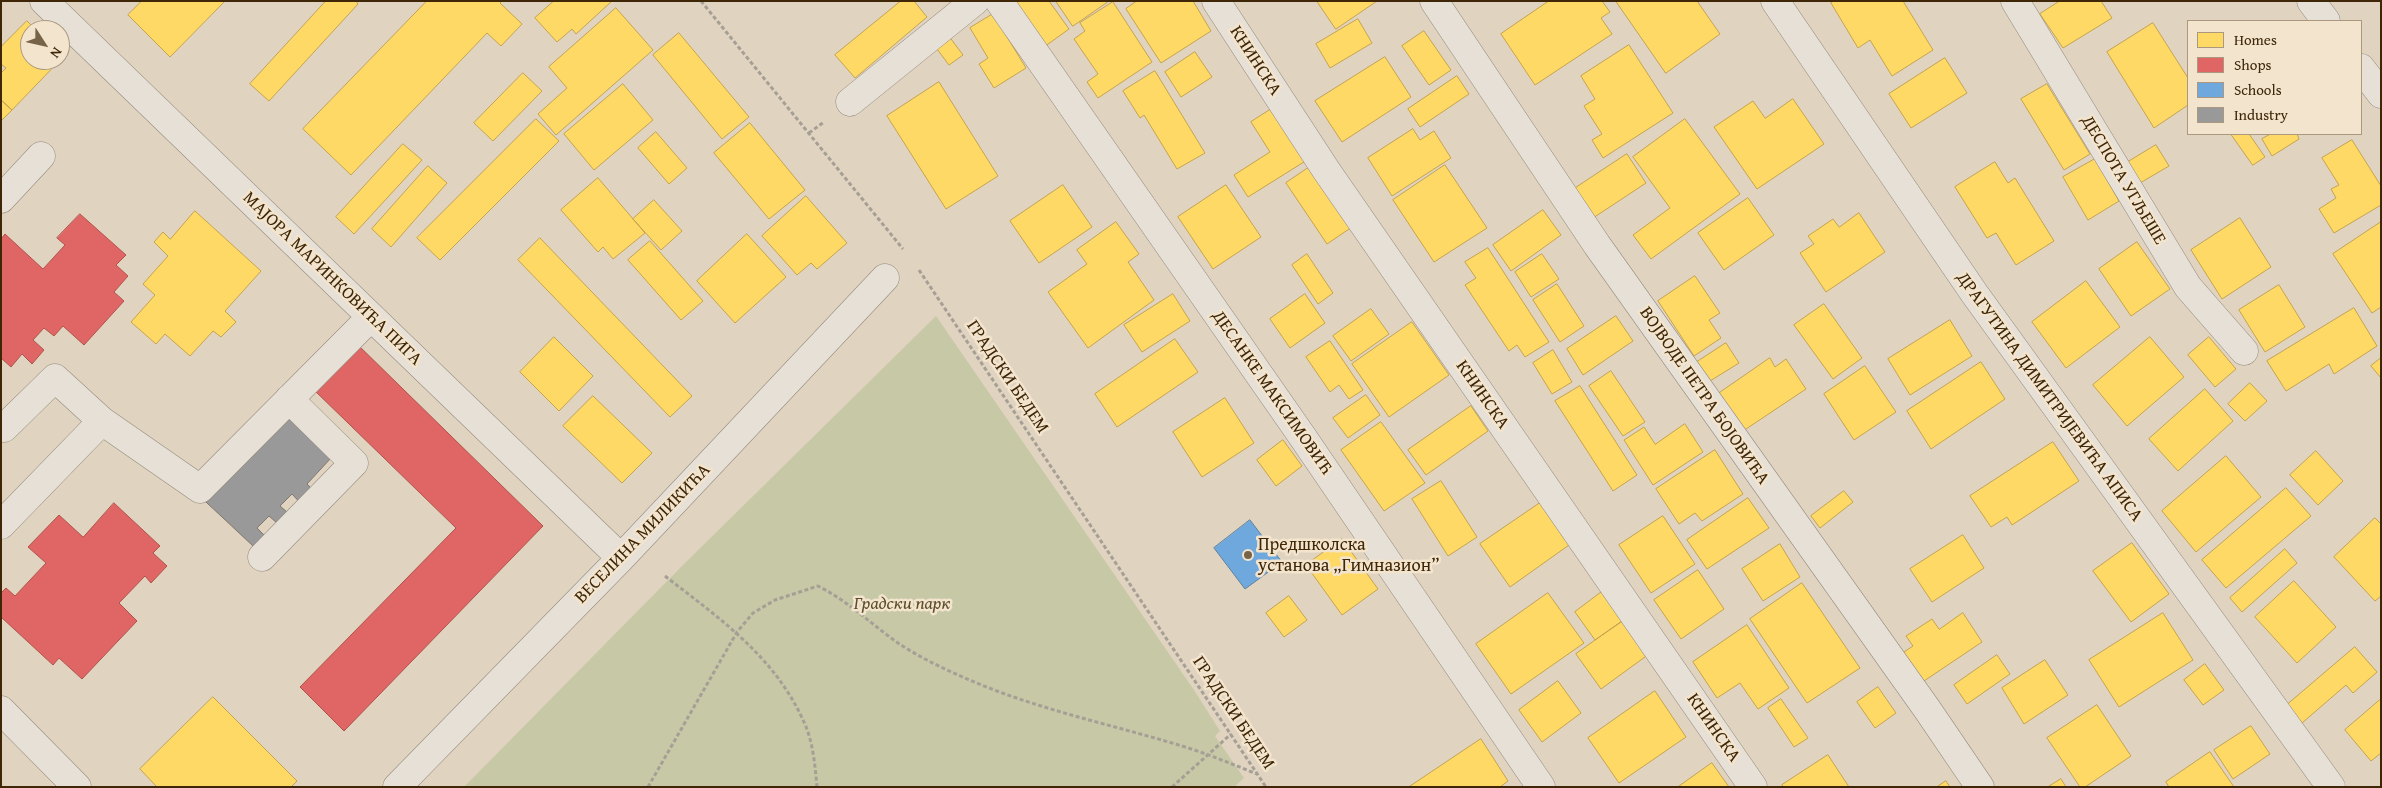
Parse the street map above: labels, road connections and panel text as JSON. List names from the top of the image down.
{
  "streets": {
    "street": [
      "КНИНСКА",
      "ДЕСПОТА УГЉЕШЕ",
      "МАЈОРА МАРИНКОВИЋА ПИГА",
      "ДЕСАНКЕ МАКСИМОВИЋ",
      "ВОЈВОДЕ ПЕТРА БОЈОВИЋА",
      "ДРАГУТИНА ДИМИТРИЈЕВИЋА АПИСА",
      "ВЕСЕЛИНА МИЛИКИЋА"
    ],
    "path": ["ГРАДСКИ БЕДЕМ"]
  },
  "crossings": [
    ["МАЈОРА МАРИНКОВИЋА ПИГА", "ВЕСЕЛИНА МИЛИКИЋА"]
  ],
  "parks": ["Градски парк"],
  "places": ["Предшколска установа „Гимназион”"],
  "legend": [
    "Homes",
    "Shops",
    "Schools",
    "Industry"
  ],
  "north": "bottom right"
}
